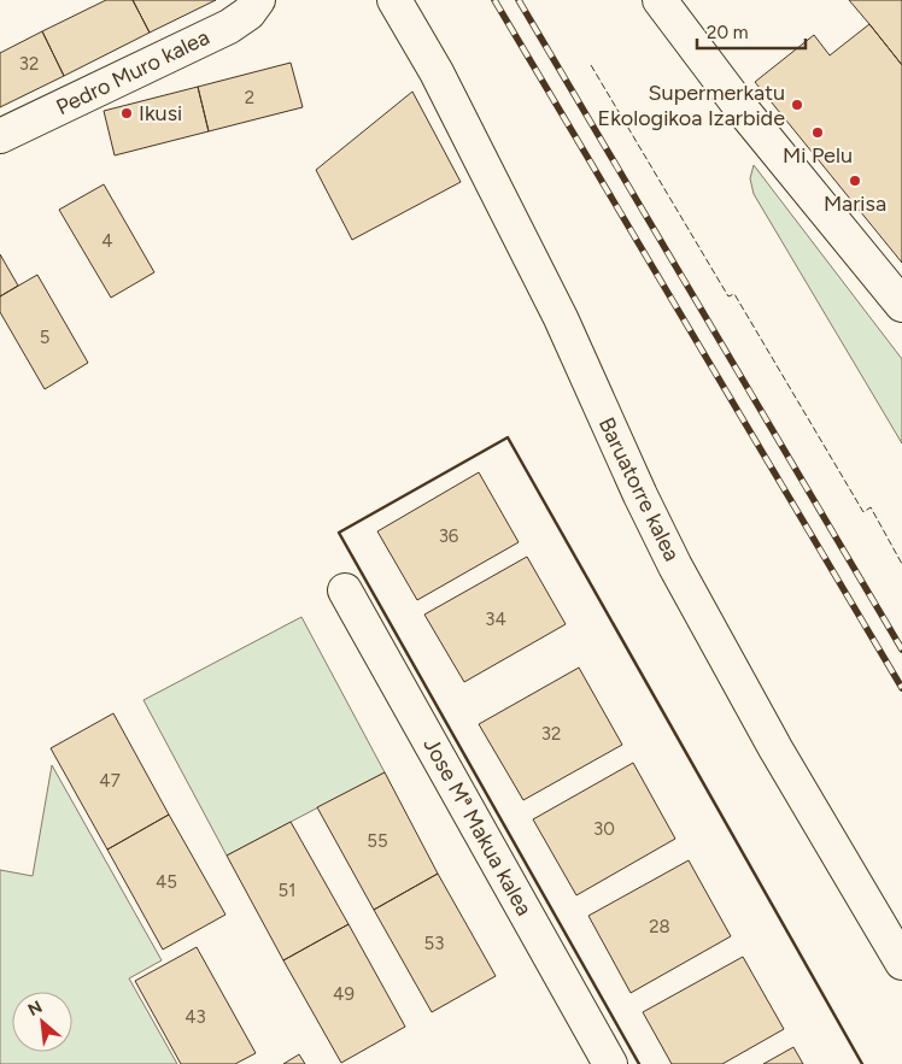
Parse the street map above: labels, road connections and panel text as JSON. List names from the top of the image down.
{
  "streets": {
    "street": ["Pedro Muro kalea", "Baruatorre kalea", "Jose Mª Makua kalea"]
  },
  "places": [
    "Supermerkatu Ekologikoa Izarbide",
    "Ikusi",
    "Mi Pelu",
    "Marisa"
  ],
  "house_numbers": [
    "32",
    "2",
    "4",
    "5",
    "36",
    "34",
    "32",
    "47",
    "30",
    "55",
    "45",
    "51",
    "28",
    "53",
    "49",
    "43"
  ],
  "scale_bar": "20 m",
  "north": "top left"
}
